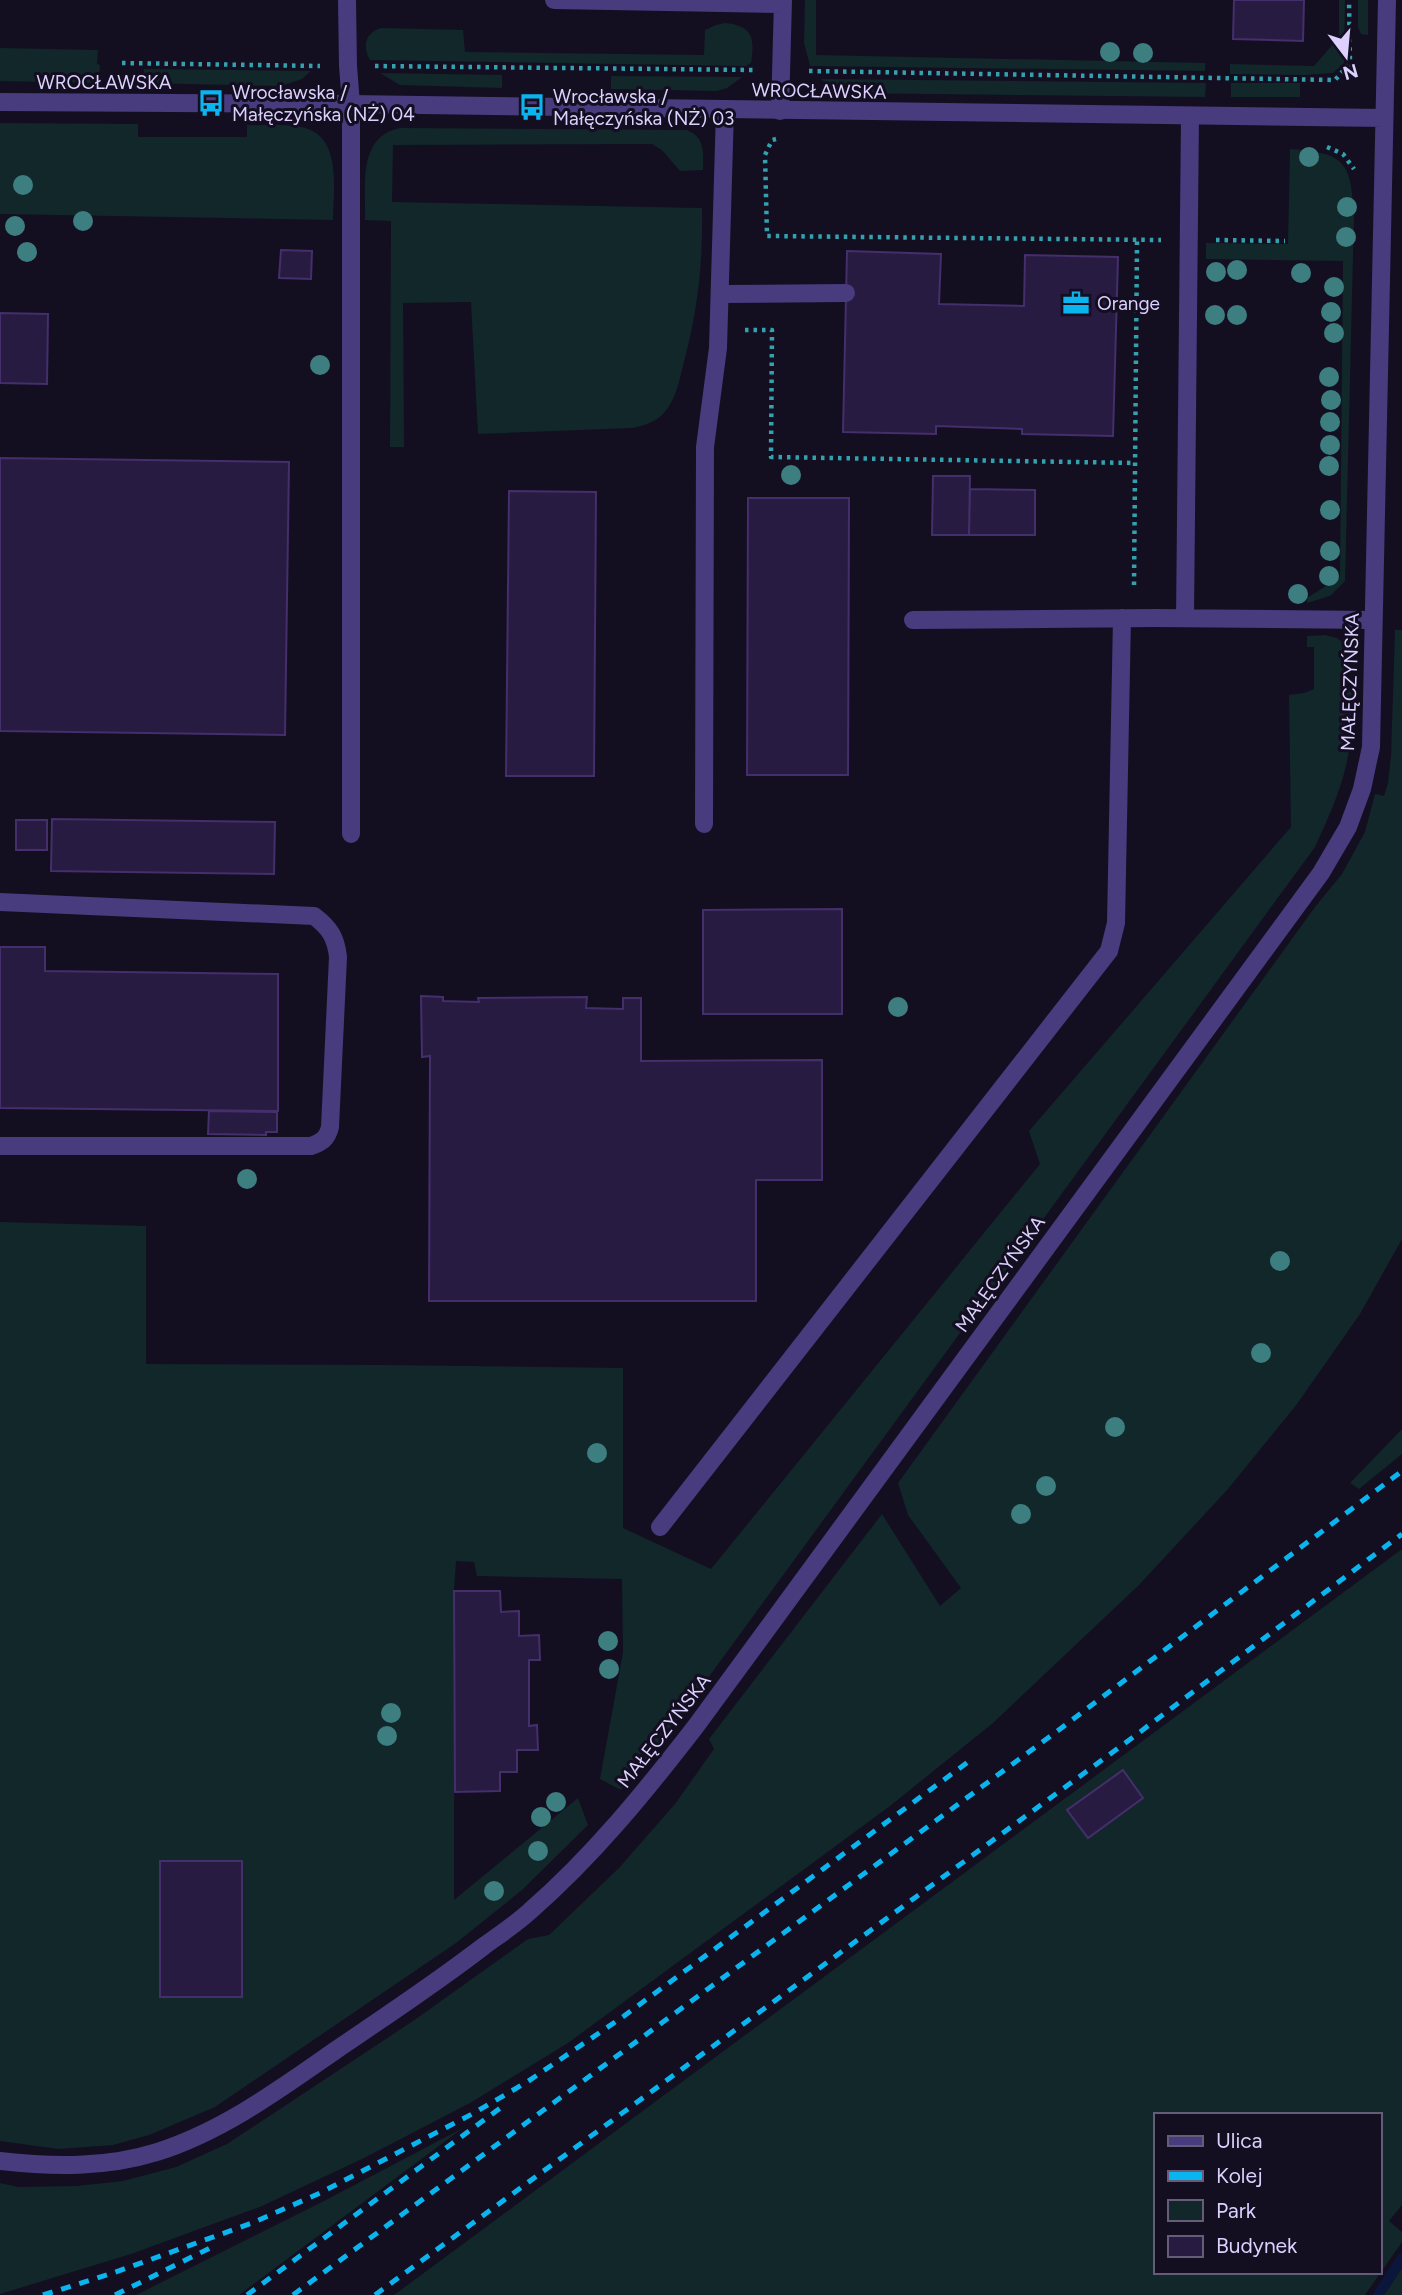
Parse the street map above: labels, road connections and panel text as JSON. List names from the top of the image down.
{
  "streets": {
    "street": ["WROCŁAWSKA", "MAŁĘCZYŃSKA"]
  },
  "crossings": [
    ["WROCŁAWSKA", "MAŁĘCZYŃSKA"]
  ],
  "places": {
    "bus stop": ["Wrocławska / Małęczyńska (NŻ) 04", "Wrocławska / Małęczyńska (NŻ) 03"],
    "office": ["Orange"]
  },
  "legend": [
    "Ulica",
    "Kolej",
    "Park",
    "Budynek"
  ],
  "north": "bottom"
}
